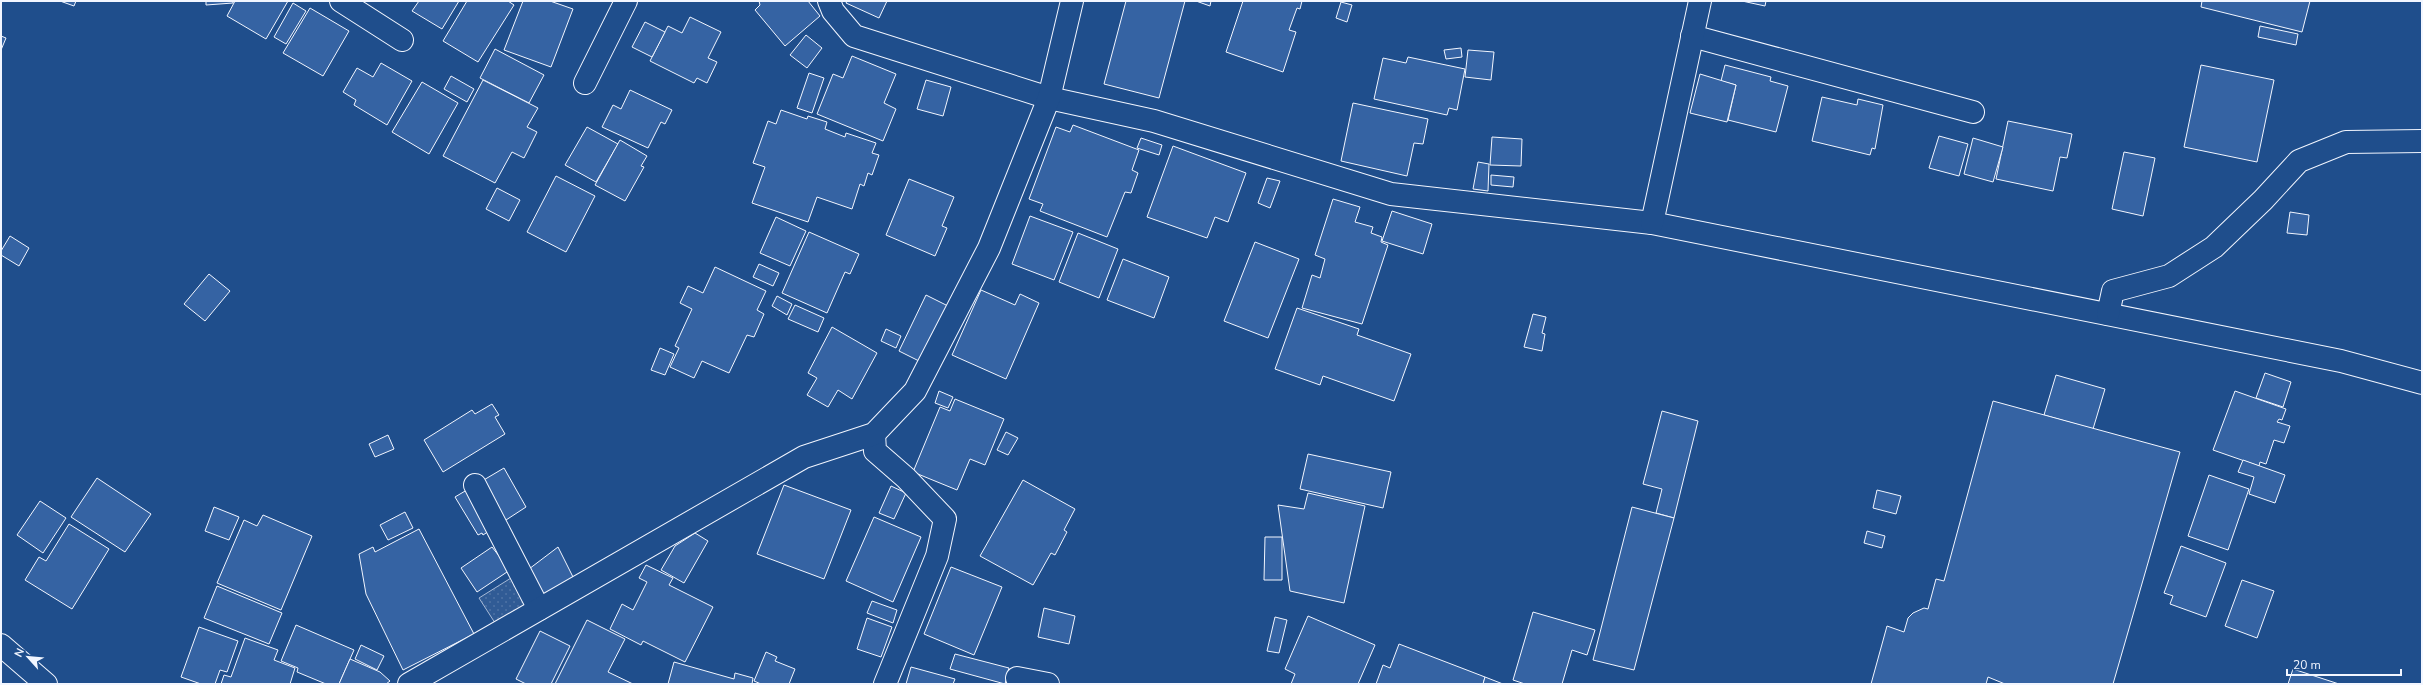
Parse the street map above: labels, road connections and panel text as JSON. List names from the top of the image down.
{
  "scale_bar": "20 m",
  "north": "top left"
}
